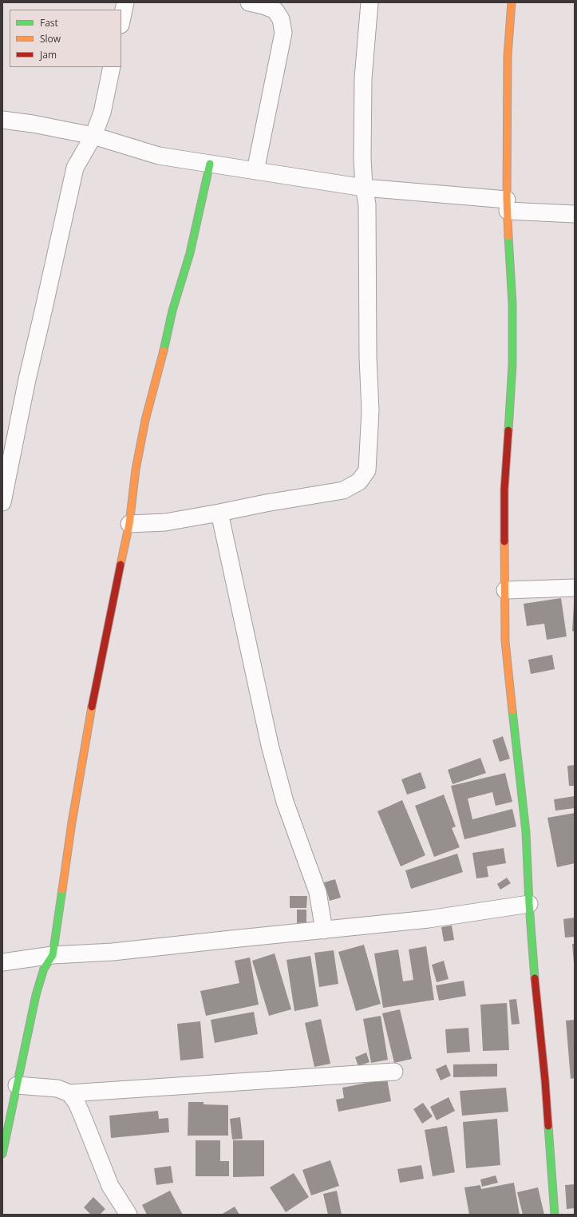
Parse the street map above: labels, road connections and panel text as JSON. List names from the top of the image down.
{
  "legend": ["Fast", "Slow", "Jam"]
}
